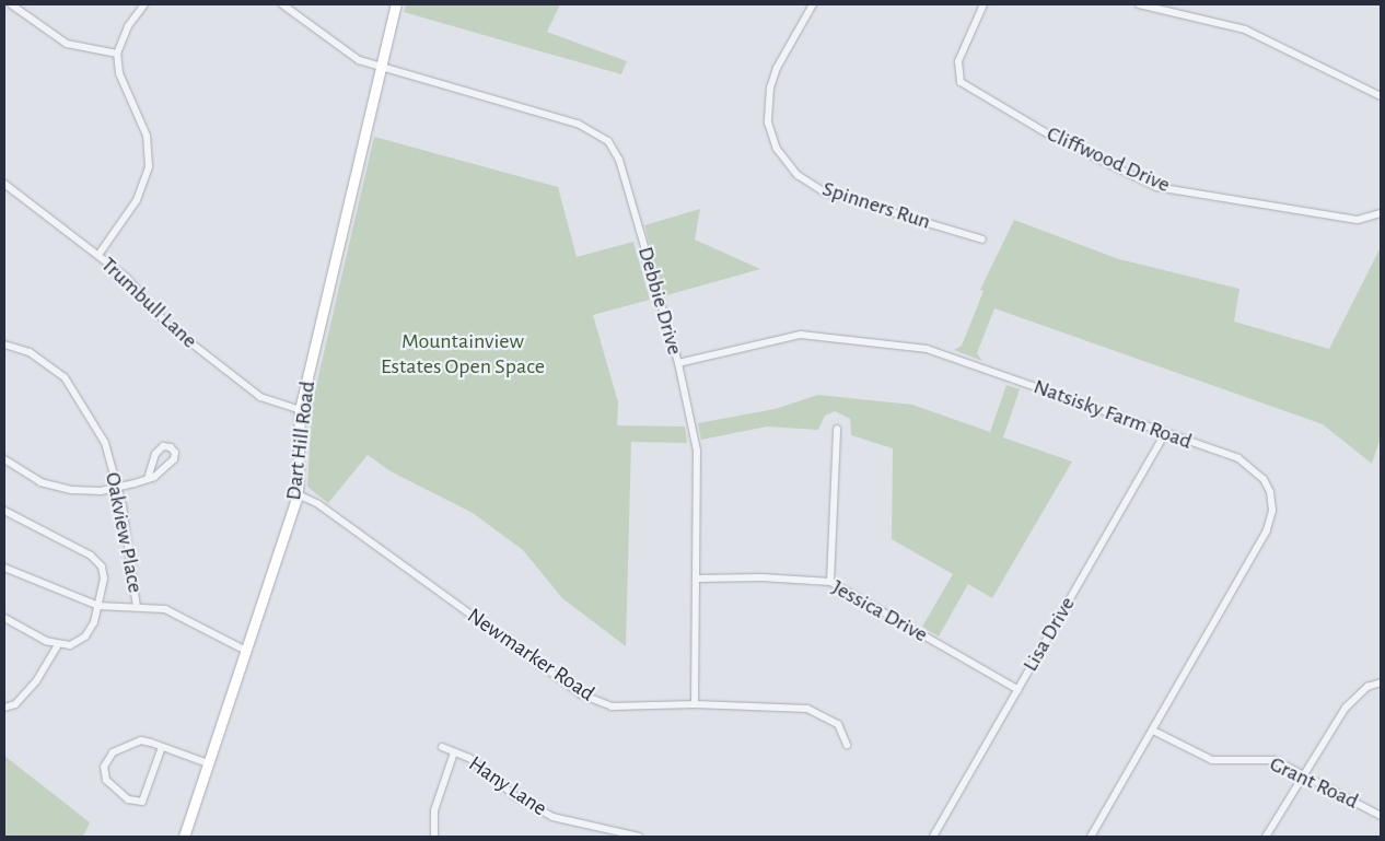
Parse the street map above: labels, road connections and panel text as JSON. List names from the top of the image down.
{
  "streets": {
    "main road": ["Dart Hill Road"],
    "street": [
      "Cliffwood Drive",
      "Spinners Run",
      "Debbie Drive",
      "Trumbull Lane",
      "Natsisky Farm Road",
      "Oakview Place",
      "Jessica Drive",
      "Lisa Drive",
      "Newmarker Road",
      "Grant Road",
      "Hany Lane"
    ]
  },
  "crossings": [
    ["Debbie Drive", "Natsisky Farm Road"],
    ["Debbie Drive", "Dart Hill Road"],
    ["Debbie Drive", "Jessica Drive"],
    ["Debbie Drive", "Newmarker Road"],
    ["Trumbull Lane", "Dart Hill Road"],
    ["Natsisky Farm Road", "Lisa Drive"],
    ["Natsisky Farm Road", "Grant Road"],
    ["Dart Hill Road", "Newmarker Road"],
    ["Jessica Drive", "Lisa Drive"]
  ],
  "parks": ["Mountainview Estates Open Space"]
}
